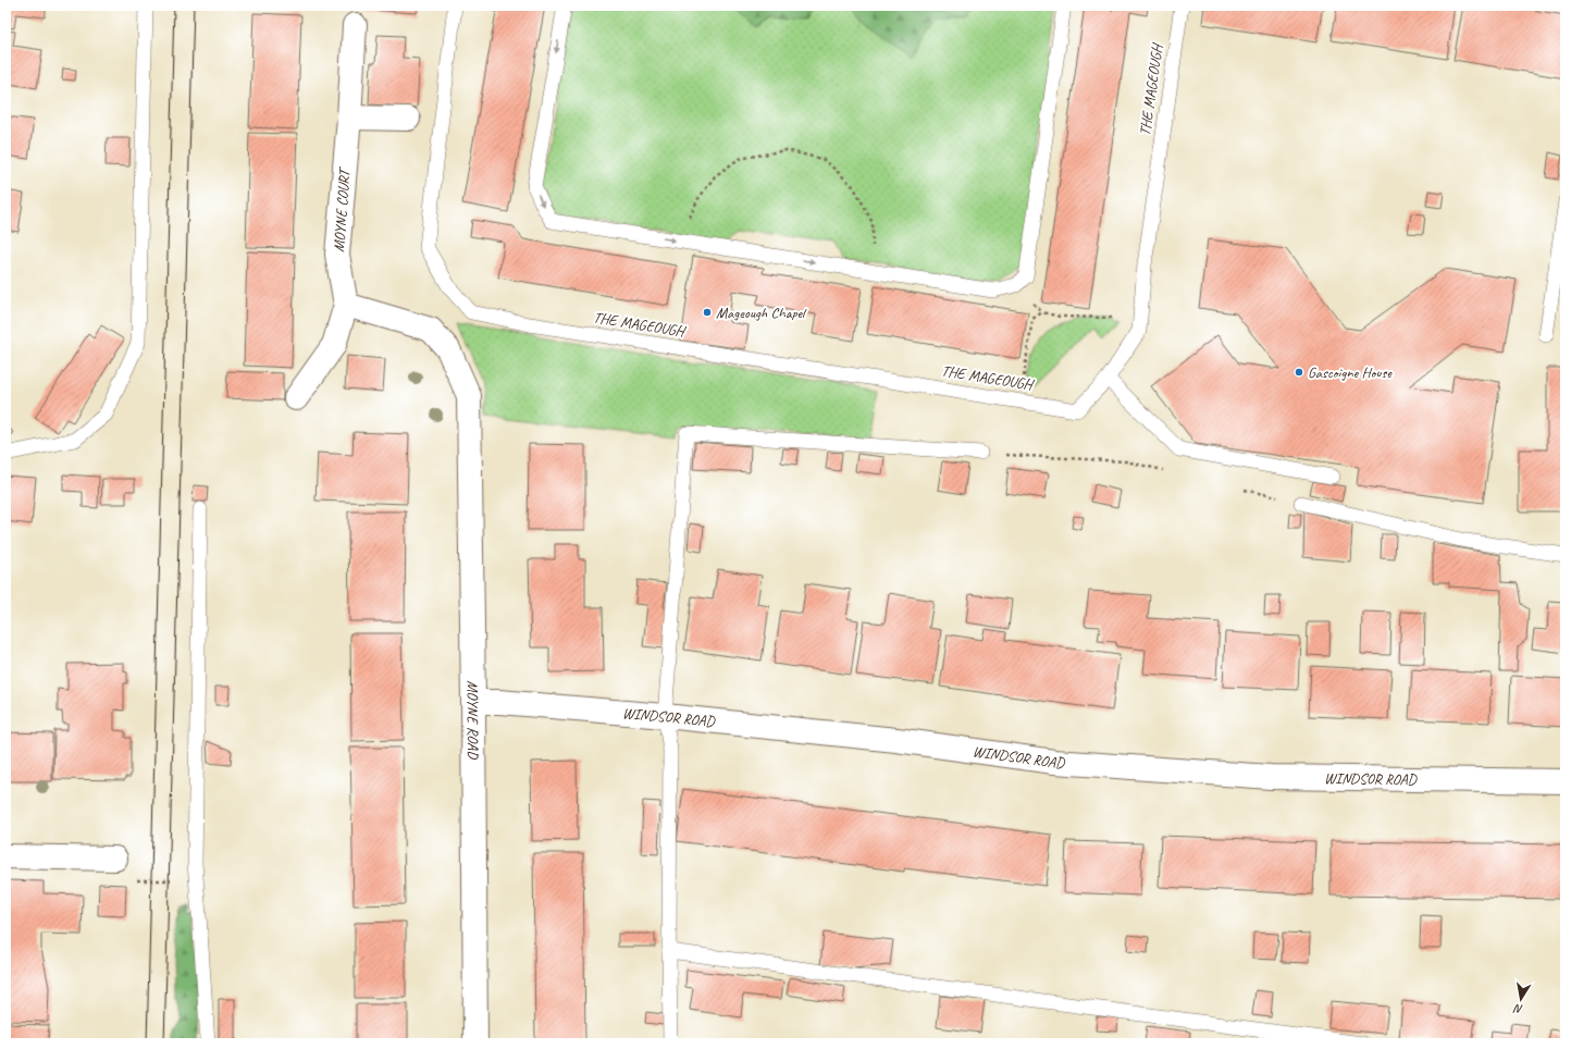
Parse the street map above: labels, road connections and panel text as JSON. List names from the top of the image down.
{
  "streets": {
    "street": ["MOYNE COURT", "WINDSOR ROAD", "MOYNE ROAD"],
    "lane": ["THE MAGEOUGH"]
  },
  "crossings": [
    ["MOYNE COURT", "MOYNE ROAD"],
    ["WINDSOR ROAD", "MOYNE ROAD"]
  ],
  "places": ["Mageough Chapel", "Gascoigne House"],
  "north": "bottom"
}
